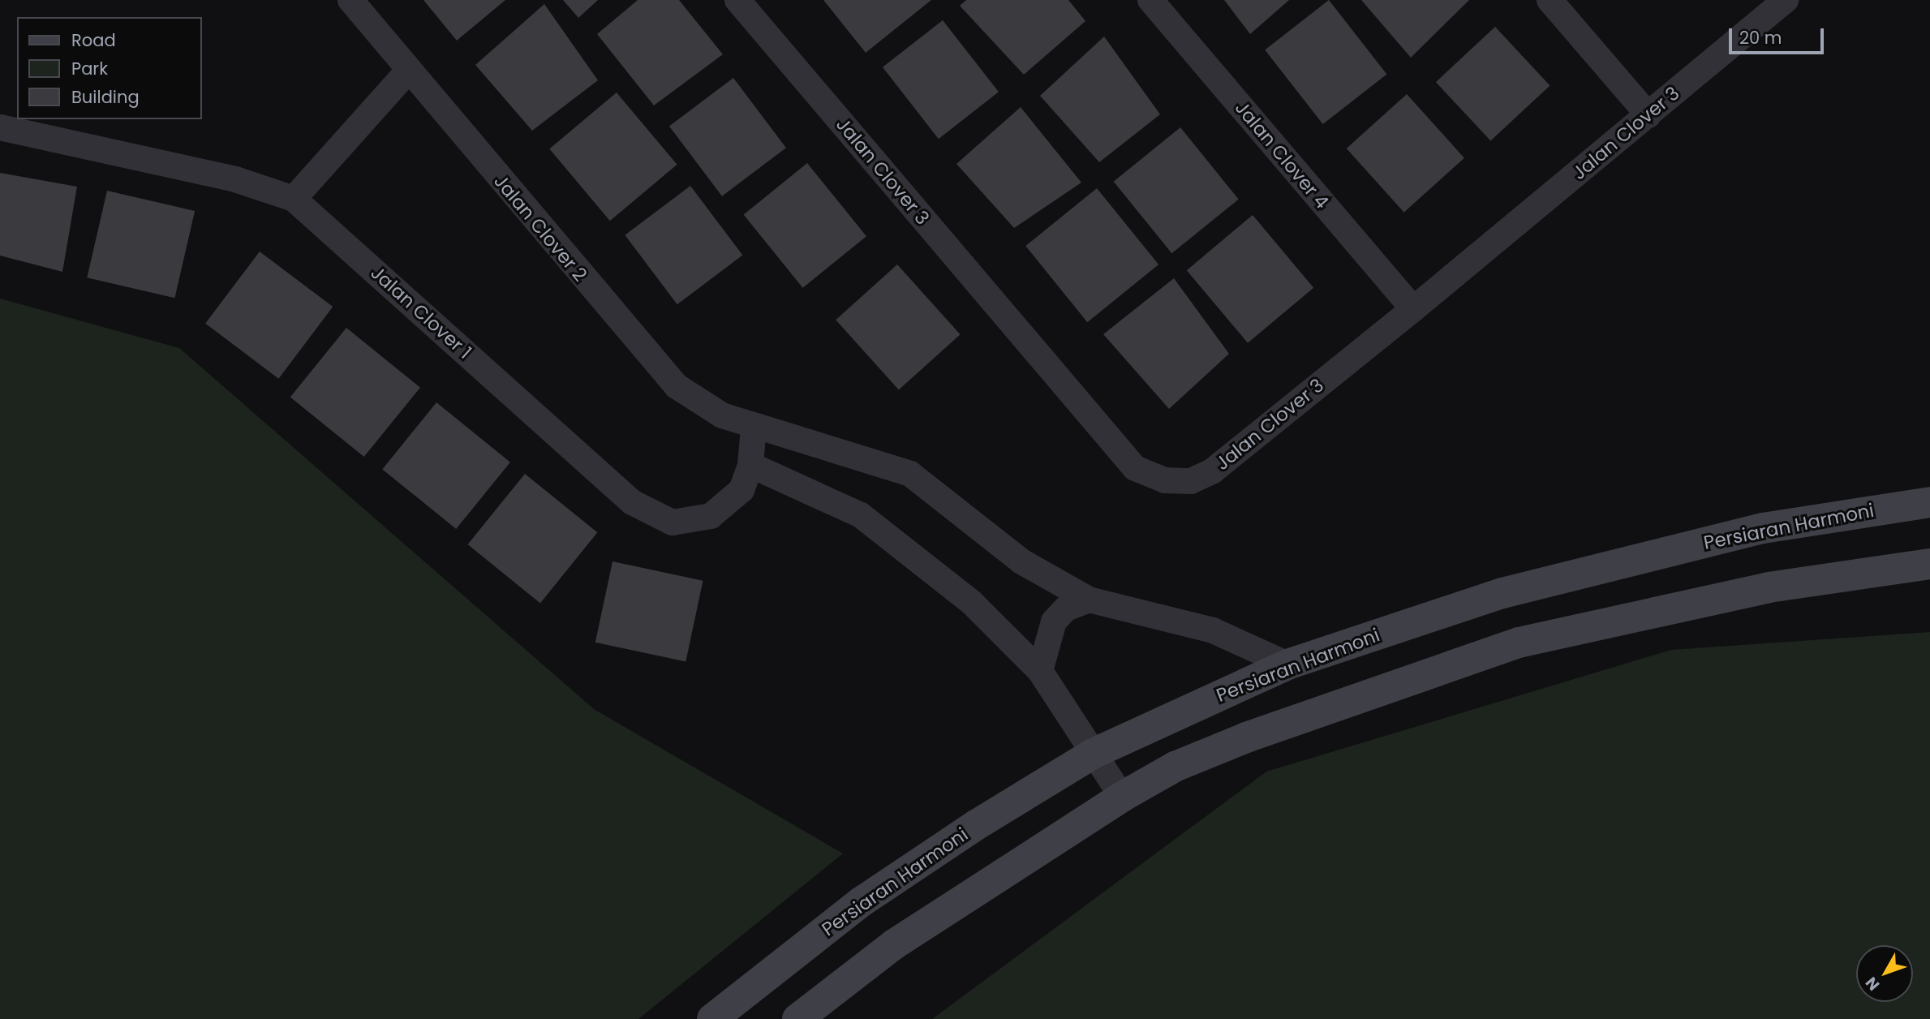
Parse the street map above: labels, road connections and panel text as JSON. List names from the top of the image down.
{
  "streets": {
    "street": [
      "Jalan Clover 3",
      "Jalan Clover 4",
      "Jalan Clover 2",
      "Jalan Clover 1",
      "Persiaran Harmoni"
    ]
  },
  "crossings": [
    ["Jalan Clover 3", "Jalan Clover 4"],
    ["Jalan Clover 2", "Jalan Clover 1"],
    ["Jalan Clover 2", "Persiaran Harmoni"]
  ],
  "legend": ["Road", "Park", "Building"],
  "scale_bar": "20 m",
  "north": "bottom left"
}
